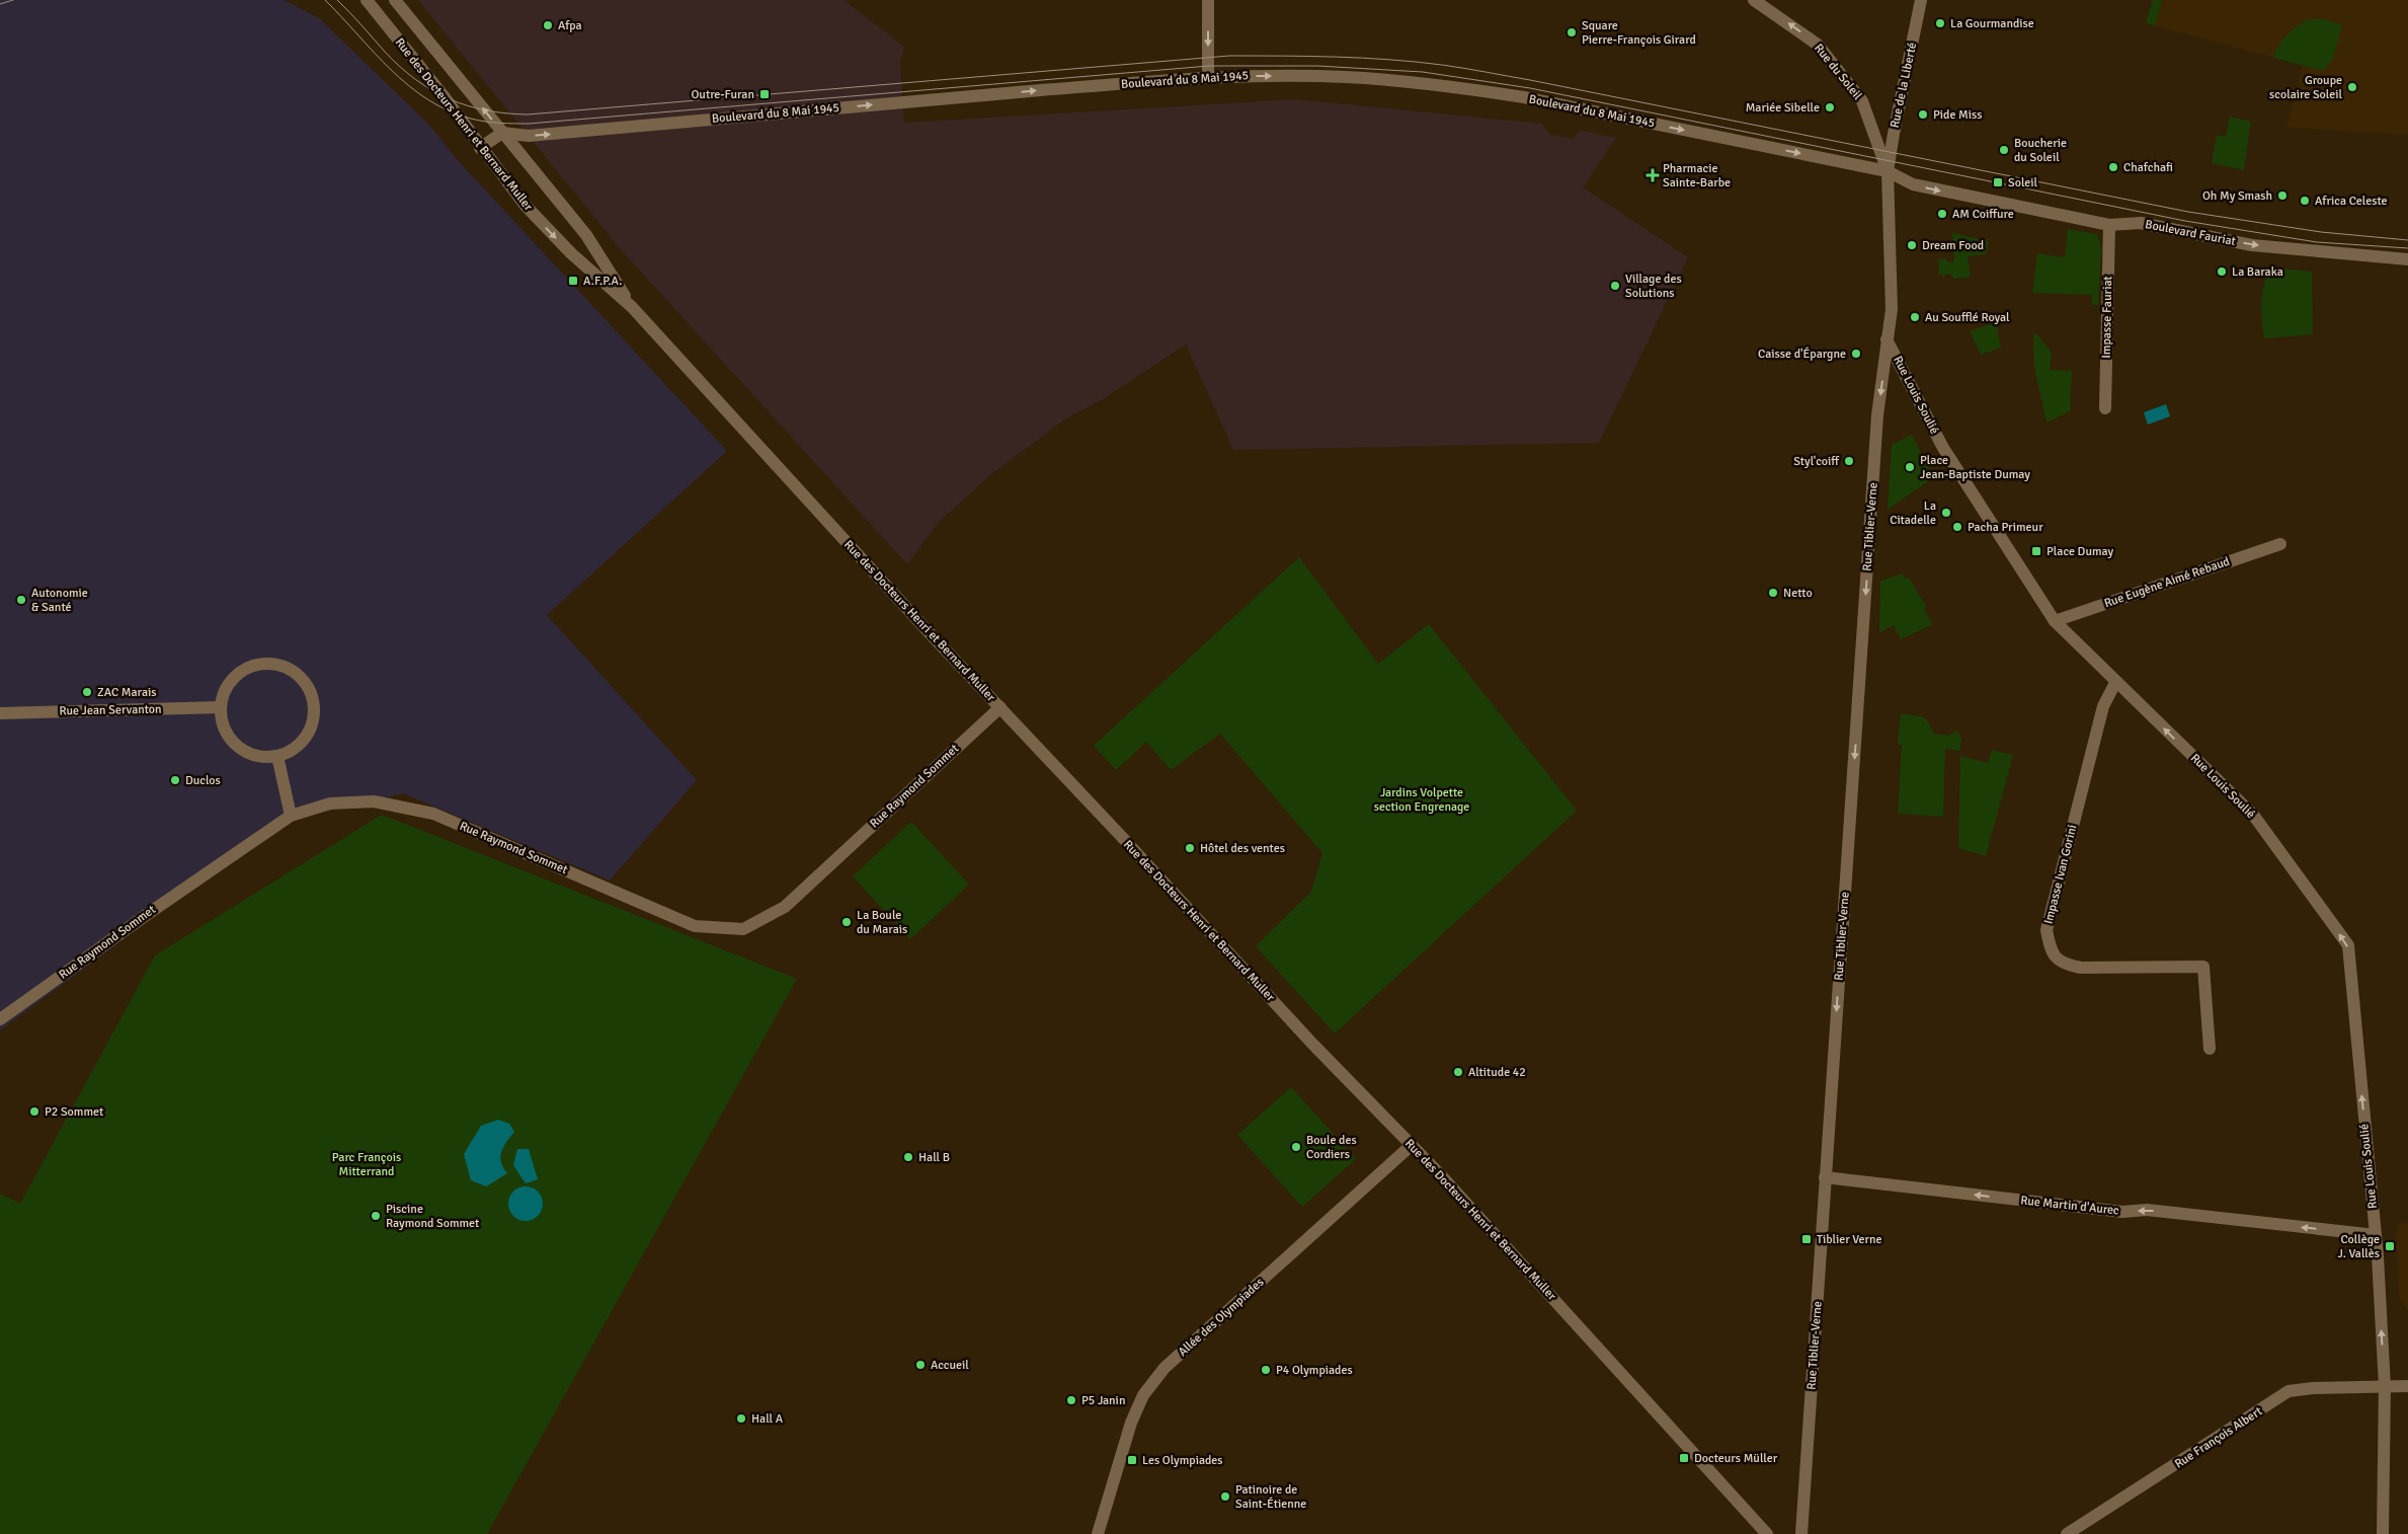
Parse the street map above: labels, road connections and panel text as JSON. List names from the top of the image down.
{
  "streets": {
    "street": [
      "Rue du Soleil",
      "Boulevard du 8 Mai 1945",
      "Rue de la Liberté",
      "Rue des Docteurs Henri et Bernard Muller",
      "Boulevard Fauriat",
      "Impasse Fauriat",
      "Rue Louis Soulié",
      "Rue Tiblier-Verne",
      "Rue Eugène Aimé Rebaud",
      "Rue Jean Servanton",
      "Rue Raymond Sommet",
      "Impasse Ivan Gorini",
      "Rue Martin d'Aurec",
      "Allée des Olympiades",
      "Rue François Albert"
    ]
  },
  "crossings": [
    ["Rue du Soleil", "Boulevard du 8 Mai 1945"],
    ["Rue du Soleil", "Rue de la Liberté"],
    ["Rue du Soleil", "Boulevard Fauriat"],
    ["Boulevard du 8 Mai 1945", "Rue de la Liberté"],
    ["Boulevard du 8 Mai 1945", "Rue des Docteurs Henri et Bernard Muller"],
    ["Boulevard du 8 Mai 1945", "Boulevard Fauriat"],
    ["Rue de la Liberté", "Boulevard Fauriat"],
    ["Rue des Docteurs Henri et Bernard Muller", "Rue Raymond Sommet"],
    ["Rue des Docteurs Henri et Bernard Muller", "Allée des Olympiades"],
    ["Boulevard Fauriat", "Impasse Fauriat"],
    ["Rue Louis Soulié", "Rue Tiblier-Verne"],
    ["Rue Louis Soulié", "Rue Eugène Aimé Rebaud"],
    ["Rue Louis Soulié", "Impasse Ivan Gorini"],
    ["Rue Louis Soulié", "Rue Martin d'Aurec"],
    ["Rue Louis Soulié", "Rue François Albert"],
    ["Rue Tiblier-Verne", "Rue Martin d'Aurec"]
  ],
  "one_way": [
    "Rue du Soleil",
    "Boulevard du 8 Mai 1945",
    "Boulevard Fauriat",
    "Rue Louis Soulié",
    "Rue Tiblier-Verne",
    "Rue Martin d'Aurec"
  ],
  "parks": ["Jardins Volpette section Engrenage", "Parc François Mitterrand"],
  "places": {
    "other": [
      "La Gourmandise",
      "Afpa",
      "Square Pierre-François Girard",
      "Groupe scolaire Soleil",
      "Mariée Sibelle",
      "Pide Miss",
      "Boucherie du Soleil",
      "Chafchafi",
      "Oh My Smash",
      "Africa Celeste",
      "AM Coiffure",
      "Dream Food",
      "La Baraka",
      "Village des Solutions",
      "Au Soufflé Royal",
      "Caisse d'Épargne",
      "Styl'coiff",
      "Place Jean-Baptiste Dumay",
      "La Citadelle",
      "Pacha Primeur",
      "Netto",
      "Autonomie & Santé",
      "ZAC Marais",
      "Duclos",
      "Hôtel des ventes",
      "La Boule du Marais",
      "Altitude 42",
      "P2 Sommet",
      "Boule des Cordiers",
      "Hall B",
      "Piscine Raymond Sommet",
      "Accueil",
      "P4 Olympiades",
      "P5 Janin",
      "Hall A",
      "Patinoire de Saint-Étienne"
    ],
    "transit": [
      "Outre-Furan",
      "Soleil",
      "A.F.P.A.",
      "Place Dumay",
      "Tiblier Verne",
      "Collège J. Vallès",
      "Docteurs Müller",
      "Les Olympiades"
    ],
    "health": ["Pharmacie Sainte-Barbe"]
  }
}
